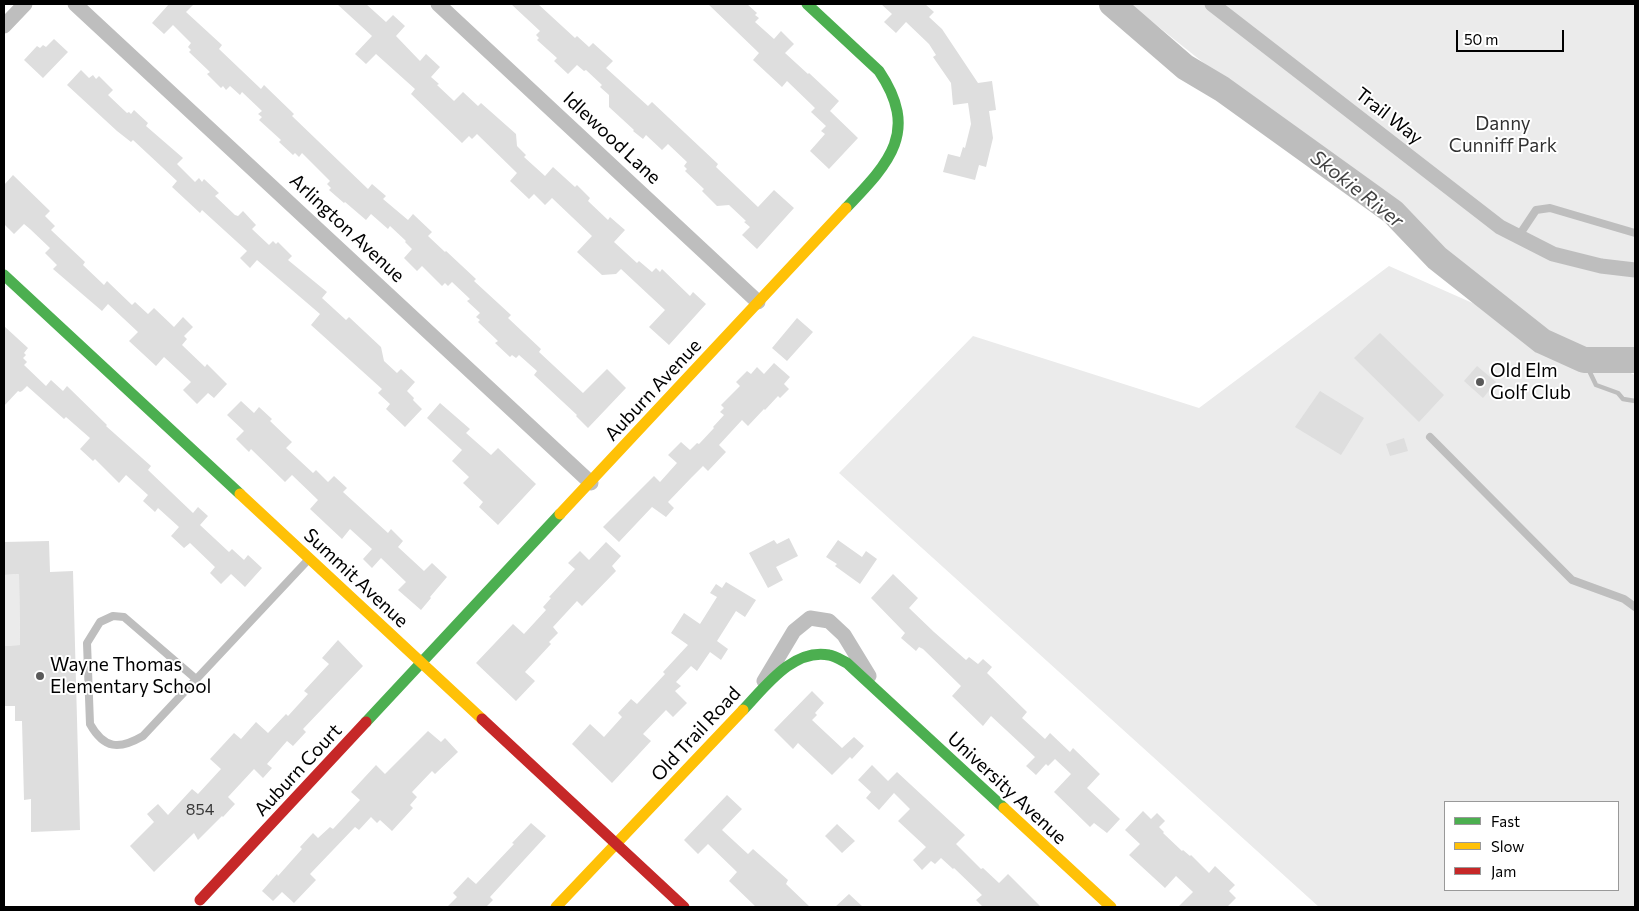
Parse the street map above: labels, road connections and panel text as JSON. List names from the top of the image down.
{
  "streets": {
    "street": [
      "Trail Way",
      "Idlewood Lane",
      "Arlington Avenue",
      "Auburn Avenue",
      "Summit Avenue",
      "Old Trail Road",
      "Auburn Court",
      "University Avenue"
    ]
  },
  "crossings": [
    ["Idlewood Lane", "Auburn Avenue"],
    ["Arlington Avenue", "Auburn Avenue"],
    ["Auburn Avenue", "Summit Avenue"],
    ["Auburn Avenue", "Auburn Court"],
    ["Summit Avenue", "Old Trail Road"],
    ["Summit Avenue", "Auburn Court"],
    ["Old Trail Road", "University Avenue"]
  ],
  "water": ["Skokie River"],
  "parks": ["Danny Cunniff Park"],
  "places": ["Old Elm Golf Club", "Wayne Thomas Elementary School"],
  "house_numbers": ["854"],
  "legend": ["Fast", "Slow", "Jam"],
  "scale_bar": "50 m"
}
